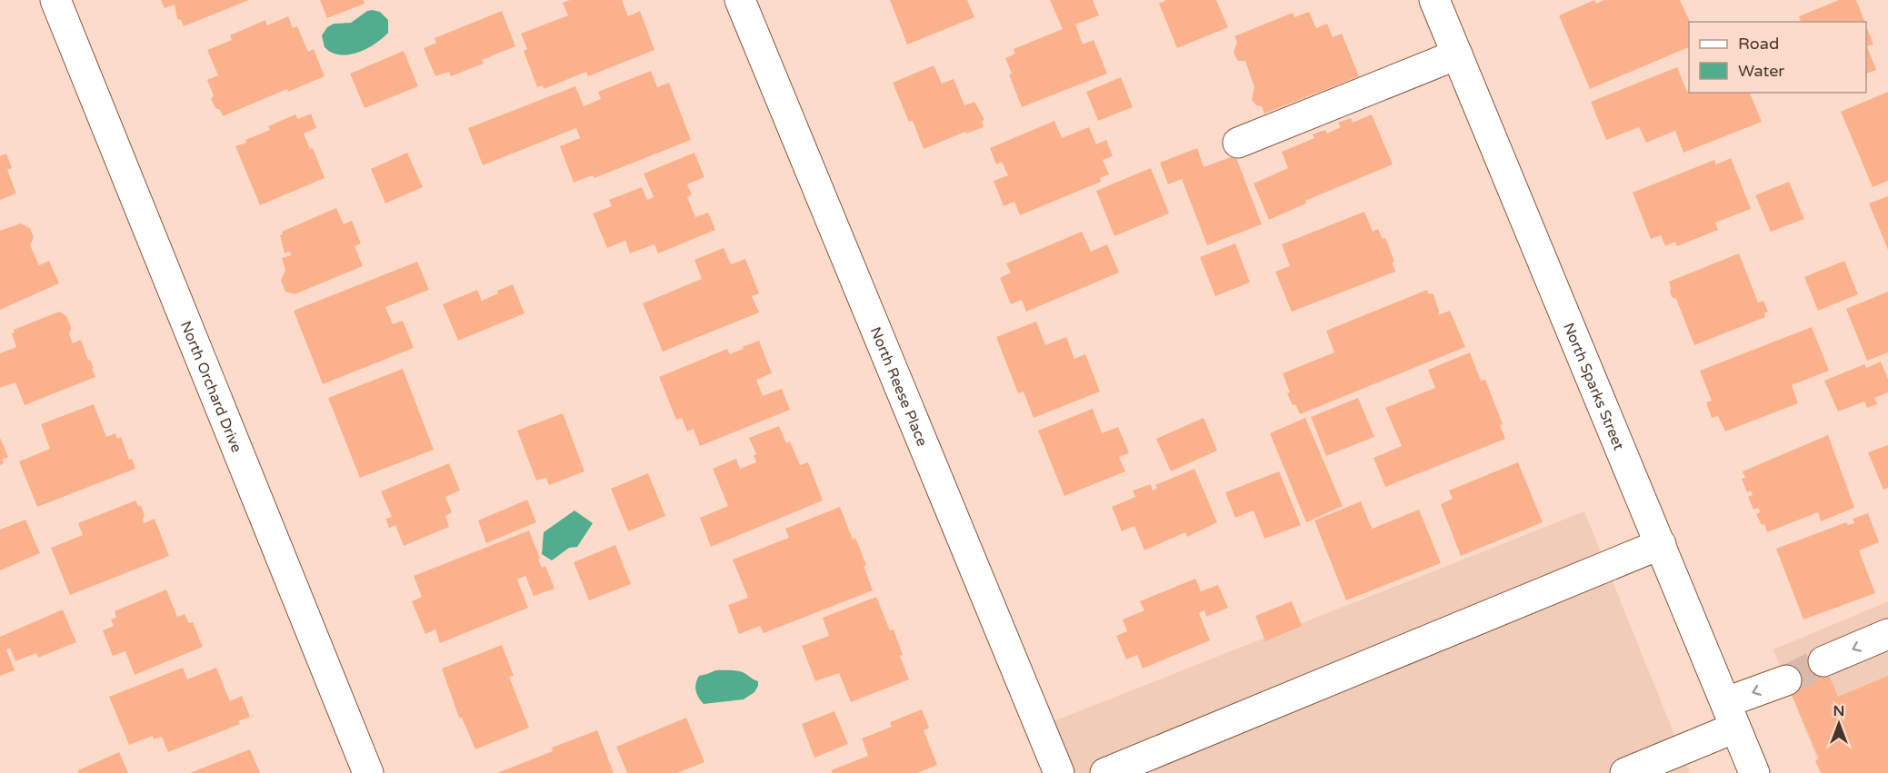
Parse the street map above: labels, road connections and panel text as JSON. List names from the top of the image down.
{
  "streets": {
    "street": ["North Sparks Street", "North Orchard Drive", "North Reese Place"]
  },
  "legend": ["Road", "Water"],
  "north": "top"
}
